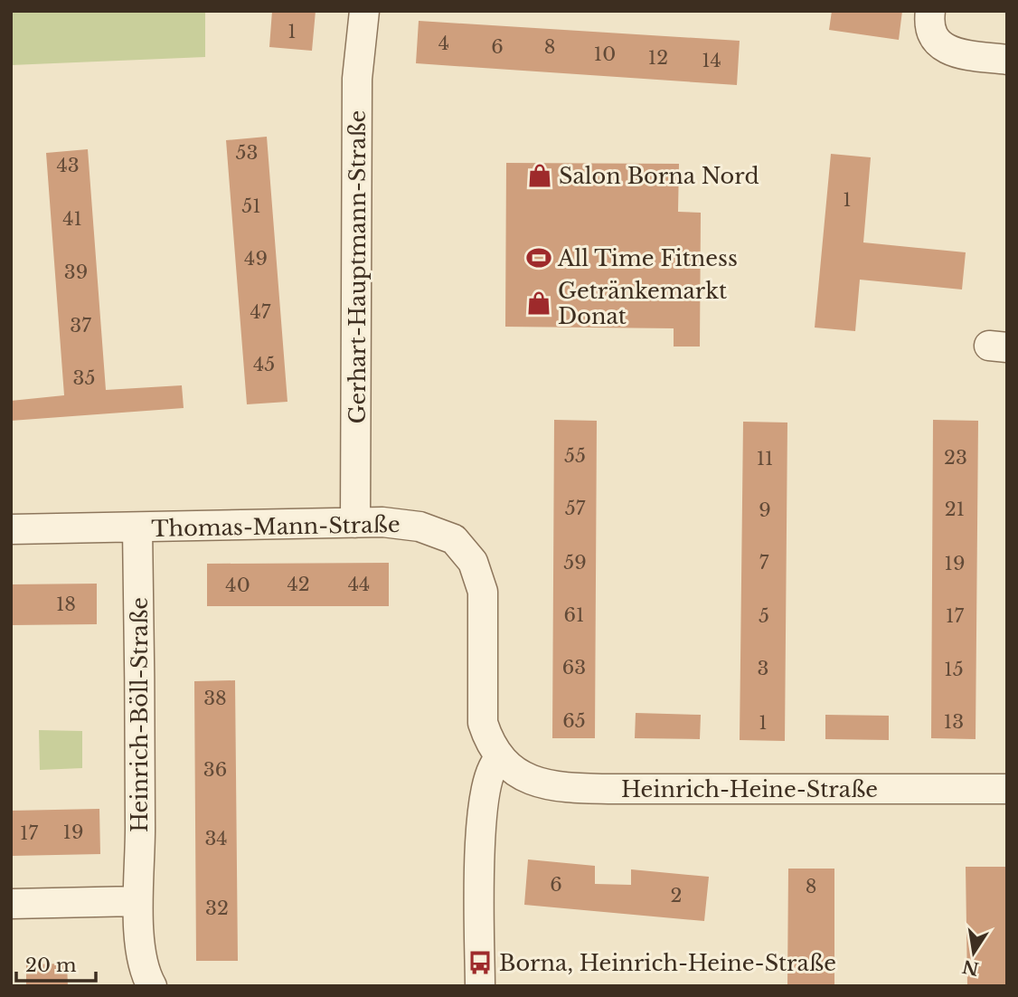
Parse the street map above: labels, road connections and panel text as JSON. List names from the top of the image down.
{
  "streets": {
    "street": [
      "Gerhart-Hauptmann-Straße",
      "Thomas-Mann-Straße",
      "Heinrich-Böll-Straße",
      "Heinrich-Heine-Straße"
    ]
  },
  "crossings": [
    ["Gerhart-Hauptmann-Straße", "Thomas-Mann-Straße"],
    ["Thomas-Mann-Straße", "Heinrich-Böll-Straße"],
    ["Thomas-Mann-Straße", "Heinrich-Heine-Straße"]
  ],
  "places": {
    "shop": ["Salon Borna Nord", "Getränkemarkt Donat"],
    "sports": ["All Time Fitness"],
    "bus stop": ["Borna, Heinrich-Heine-Straße"]
  },
  "house_numbers": [
    "1",
    "4",
    "6",
    "8",
    "10",
    "12",
    "14",
    "53",
    "43",
    "1",
    "51",
    "41",
    "49",
    "39",
    "47",
    "37",
    "45",
    "35",
    "55",
    "23",
    "11",
    "57",
    "21",
    "9",
    "59",
    "7",
    "19",
    "42",
    "44",
    "40",
    "18",
    "61",
    "5",
    "17",
    "63",
    "3",
    "15",
    "38",
    "65",
    "13",
    "1",
    "36",
    "19",
    "17",
    "34",
    "6",
    "8",
    "2",
    "32"
  ],
  "scale_bar": "20 m",
  "north": "bottom"
}
